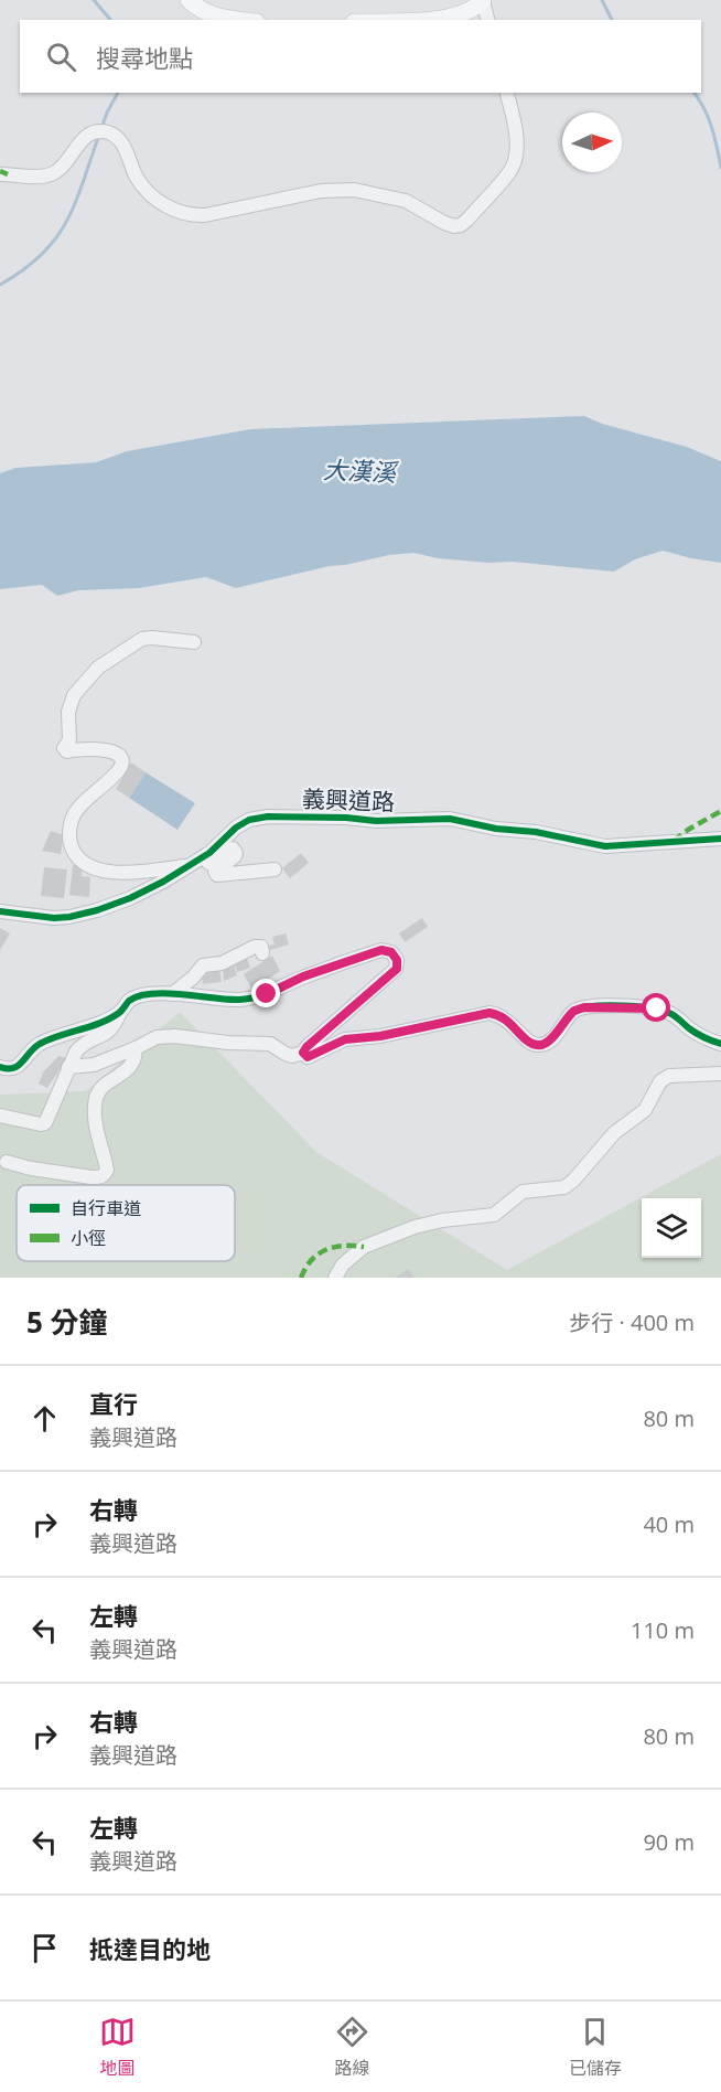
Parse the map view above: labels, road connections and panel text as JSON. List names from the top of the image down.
{
  "streets": {
    "street": ["義興道路"]
  },
  "water": ["大漢溪"],
  "legend": ["自行車道", "小徑"],
  "north": "right",
  "page": {
    "search": "搜尋地點",
    "heading": ["5 分鐘", "步行 · 400 m"],
    "list": [
      ["直行", "義興道路", "80 m"],
      ["右轉", "義興道路", "40 m"],
      ["左轉", "義興道路", "110 m"],
      ["右轉", "義興道路", "80 m"],
      ["左轉", "義興道路", "90 m"],
      "抵達目的地"
    ],
    "nav": ["地圖", "路線", "已儲存"]
  }
}
